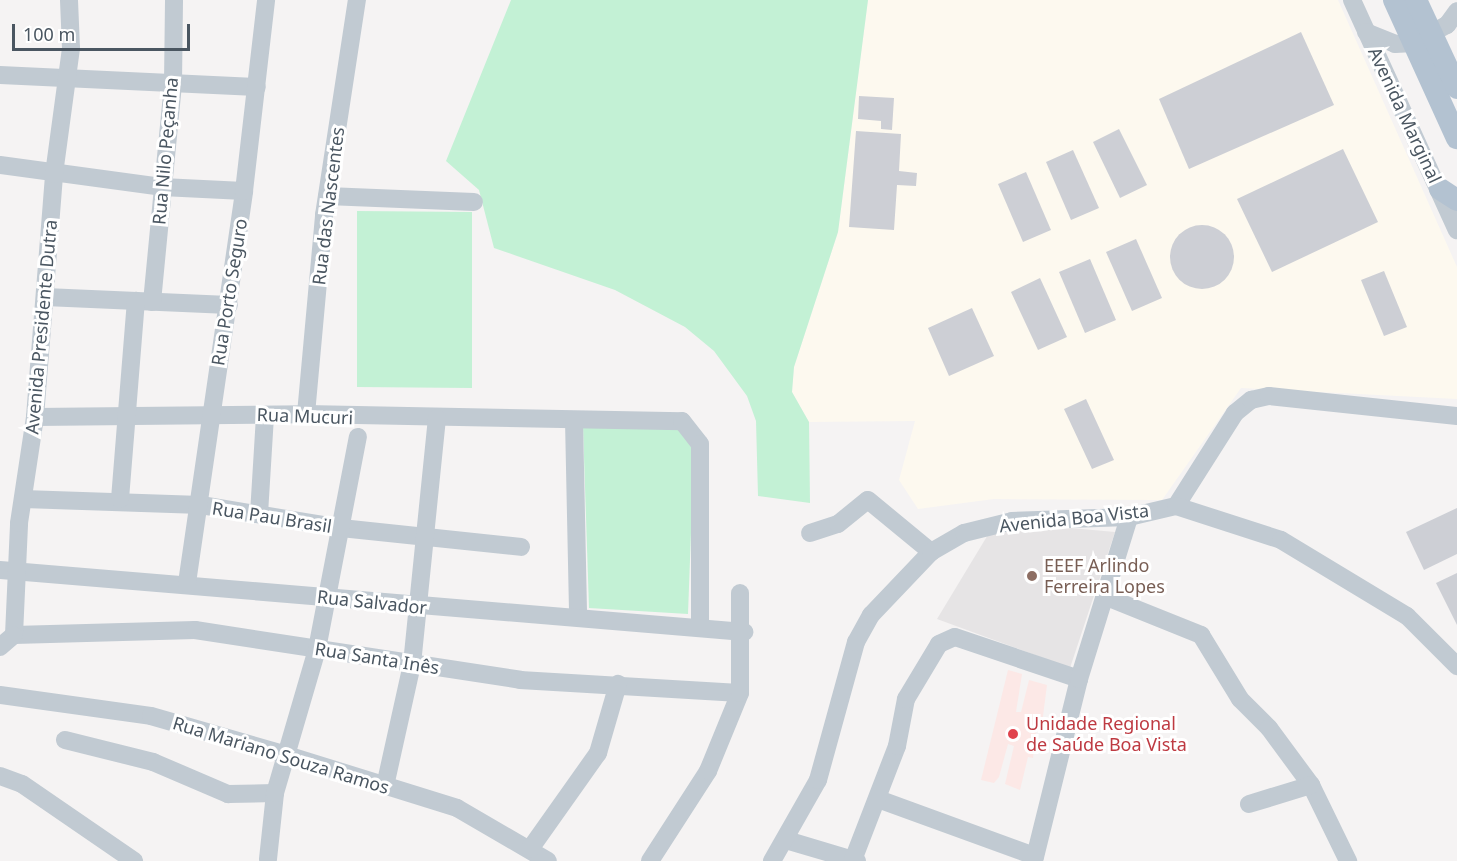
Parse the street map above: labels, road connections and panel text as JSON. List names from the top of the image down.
{
  "streets": {
    "street": [
      "Avenida Marginal",
      "Rua Nilo Peçanha",
      "Rua das Nascentes",
      "Rua Porto Seguro",
      "Avenida Presidente Dutra",
      "Rua Mucuri",
      "Rua Pau Brasil",
      "Avenida Boa Vista",
      "Rua Salvador",
      "Rua Santa Inês",
      "Rua Mariano Souza Ramos"
    ]
  },
  "crossings": [
    ["Rua Nilo Peçanha", "Rua Mucuri"],
    ["Rua Nilo Peçanha", "Rua Pau Brasil"],
    ["Rua das Nascentes", "Rua Mucuri"],
    ["Rua Porto Seguro", "Rua Mucuri"],
    ["Rua Porto Seguro", "Rua Pau Brasil"],
    ["Rua Porto Seguro", "Rua Salvador"],
    ["Avenida Presidente Dutra", "Rua Mucuri"],
    ["Avenida Presidente Dutra", "Rua Pau Brasil"],
    ["Avenida Presidente Dutra", "Rua Salvador"],
    ["Avenida Presidente Dutra", "Rua Santa Inês"],
    ["Rua Mucuri", "Rua Salvador"]
  ],
  "places": ["EEEF Arlindo Ferreira Lopes", "Unidade Regional de Saúde Boa Vista"],
  "scale_bar": "100 m"
}
